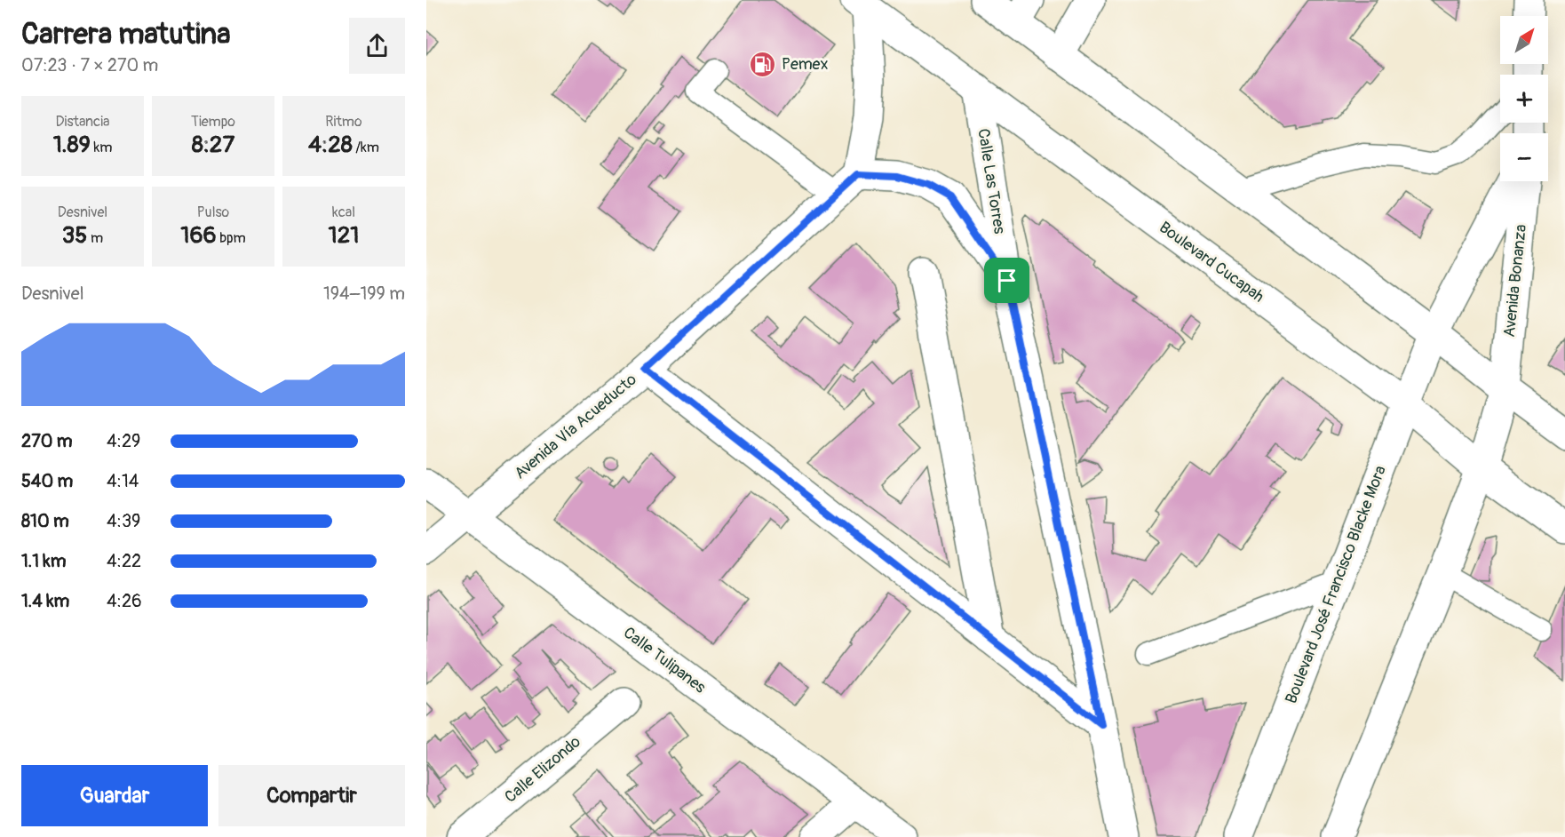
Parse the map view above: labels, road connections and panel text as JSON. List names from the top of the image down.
{
  "streets": {
    "street": [
      "Calle Las Torres",
      "Boulevard Cucapah",
      "Avenida Bonanza",
      "Avenida Vía Acueducto",
      "Boulevard José Francisco Blacke Mora",
      "Calle Tulipanes",
      "Calle Elizondo"
    ]
  },
  "crossings": [
    ["Calle Las Torres", "Boulevard Cucapah"],
    ["Boulevard Cucapah", "Boulevard José Francisco Blacke Mora"],
    ["Avenida Bonanza", "Boulevard José Francisco Blacke Mora"],
    ["Avenida Vía Acueducto", "Calle Tulipanes"]
  ],
  "places": {
    "fuel station": ["Pemex"]
  },
  "north": "top right",
  "page": {
    "heading": ["Carrera matutina", "07:23 · 7 × 270 m"],
    "map_buttons": ["+", "−"],
    "stats": [
      ["Distancia", "1.89 km"],
      ["Tiempo", "8:27"],
      ["Ritmo", "4:28 /km"],
      ["Desnivel", "35 m"],
      ["Pulso", "166 bpm"],
      ["kcal", "121"]
    ],
    "chart": ["Desnivel", "194–199 m"],
    "list": [
      {
        "name": "270 m",
        "note": "4:29"
      },
      {
        "name": "540 m",
        "note": "4:14"
      },
      {
        "name": "810 m",
        "note": "4:39"
      },
      {
        "name": "1.1 km",
        "note": "4:22"
      },
      {
        "name": "1.4 km",
        "note": "4:26"
      }
    ],
    "buttons": ["Guardar", "Compartir"]
  }
}
